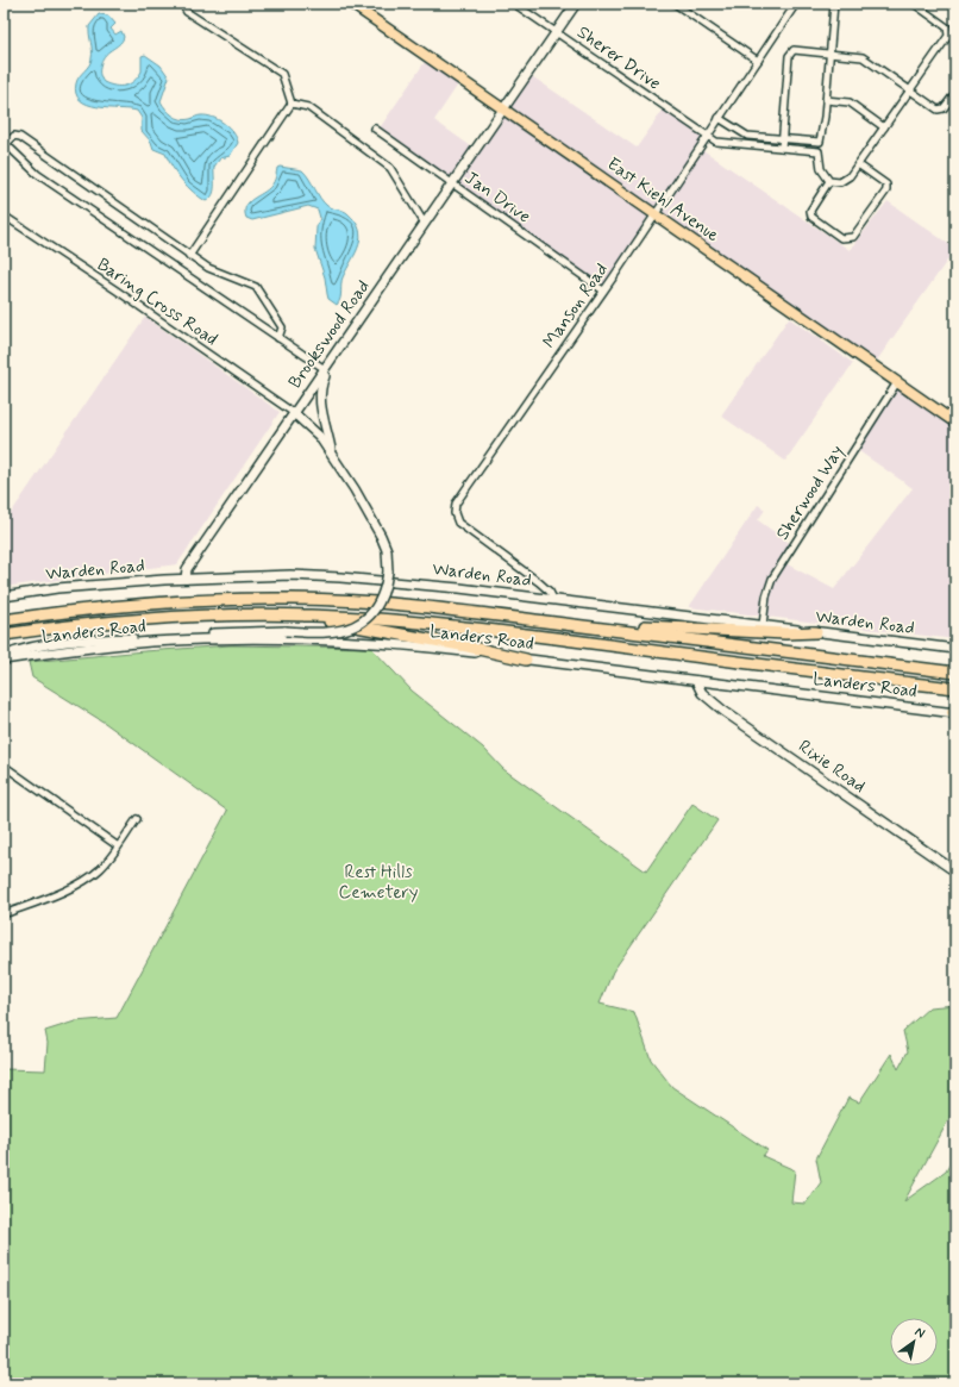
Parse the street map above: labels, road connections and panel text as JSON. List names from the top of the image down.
{
  "streets": {
    "main road": [
      "East Kiehl Avenue",
      "Brookswood Road",
      "Warden Road",
      "Landers Road",
      "Rixie Road"
    ],
    "street": [
      "Sherer Drive",
      "Jan Drive",
      "Baring Cross Road",
      "Manson Road",
      "Sherwood Way"
    ]
  },
  "crossings": [
    ["Sherer Drive", "Manson Road"],
    ["Sherer Drive", "Brookswood Road"],
    ["Jan Drive", "Manson Road"],
    ["Jan Drive", "Brookswood Road"],
    ["East Kiehl Avenue", "Manson Road"],
    ["East Kiehl Avenue", "Brookswood Road"],
    ["East Kiehl Avenue", "Sherwood Way"],
    ["Baring Cross Road", "Brookswood Road"],
    ["Manson Road", "Warden Road"],
    ["Brookswood Road", "Warden Road"],
    ["Sherwood Way", "Warden Road"],
    ["Landers Road", "Rixie Road"]
  ],
  "parks": ["Rest Hills Cemetery"],
  "north": "top right"
}
